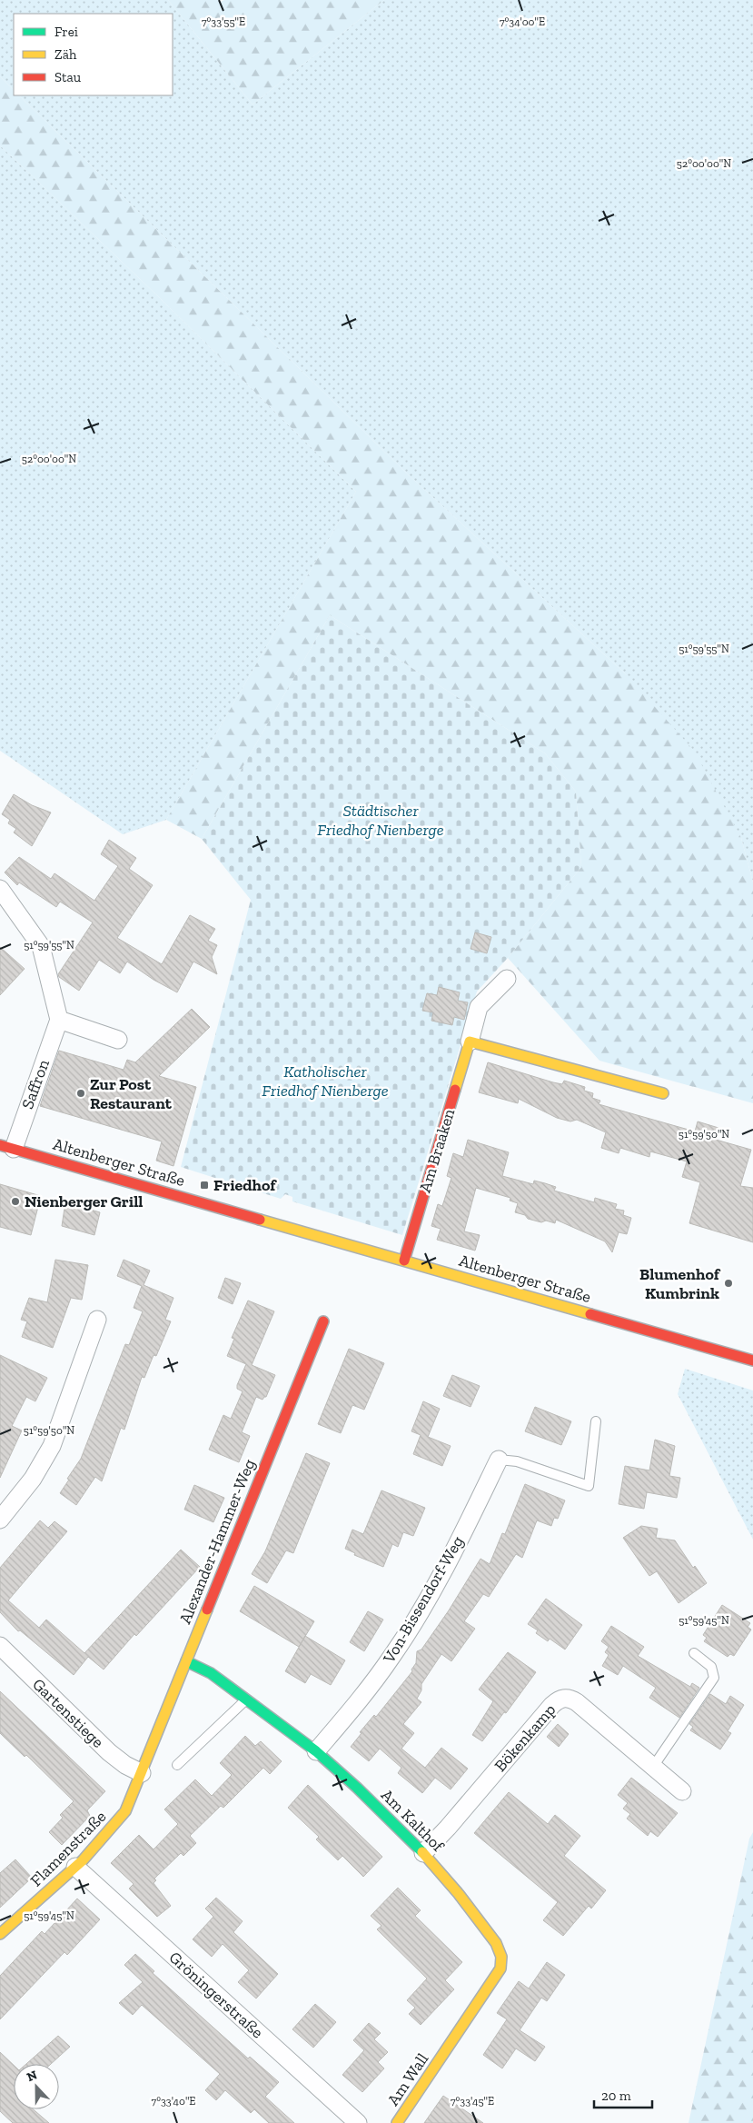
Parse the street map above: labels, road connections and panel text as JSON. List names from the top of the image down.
{
  "streets": {
    "street": [
      "Saffron",
      "Am Braaken",
      "Altenberger Straße",
      "Alexander-Hammer-Weg",
      "Von-Bissendorf-Weg",
      "Gartenstiege",
      "Bökenkamp",
      "Am Kalthof",
      "Flamenstraße",
      "Gröningerstraße",
      "Am Wall"
    ]
  },
  "crossings": [
    ["Saffron", "Altenberger Straße"],
    ["Am Braaken", "Altenberger Straße"],
    ["Alexander-Hammer-Weg", "Gartenstiege"],
    ["Alexander-Hammer-Weg", "Am Kalthof"],
    ["Alexander-Hammer-Weg", "Flamenstraße"],
    ["Von-Bissendorf-Weg", "Am Kalthof"],
    ["Gartenstiege", "Flamenstraße"],
    ["Bökenkamp", "Am Kalthof"],
    ["Am Kalthof", "Am Wall"],
    ["Flamenstraße", "Gröningerstraße"]
  ],
  "parks": ["Städtischer Friedhof Nienberge", "Katholischer Friedhof Nienberge"],
  "places": {
    "other": ["Zur Post Restaurant", "Nienberger Grill", "Blumenhof Kumbrink"],
    "transit": ["Friedhof"]
  },
  "legend": ["Frei", "Zäh", "Stau"],
  "scale_bar": "20 m",
  "north": "top",
  "coordinates": [
    "7°33'55\"E",
    "7°34'00\"E",
    "52°00'00\"N",
    "51°59'55\"N",
    "51°59'50\"N",
    "51°59'45\"N",
    "7°33'40\"E",
    "7°33'45\"E"
  ]
}
